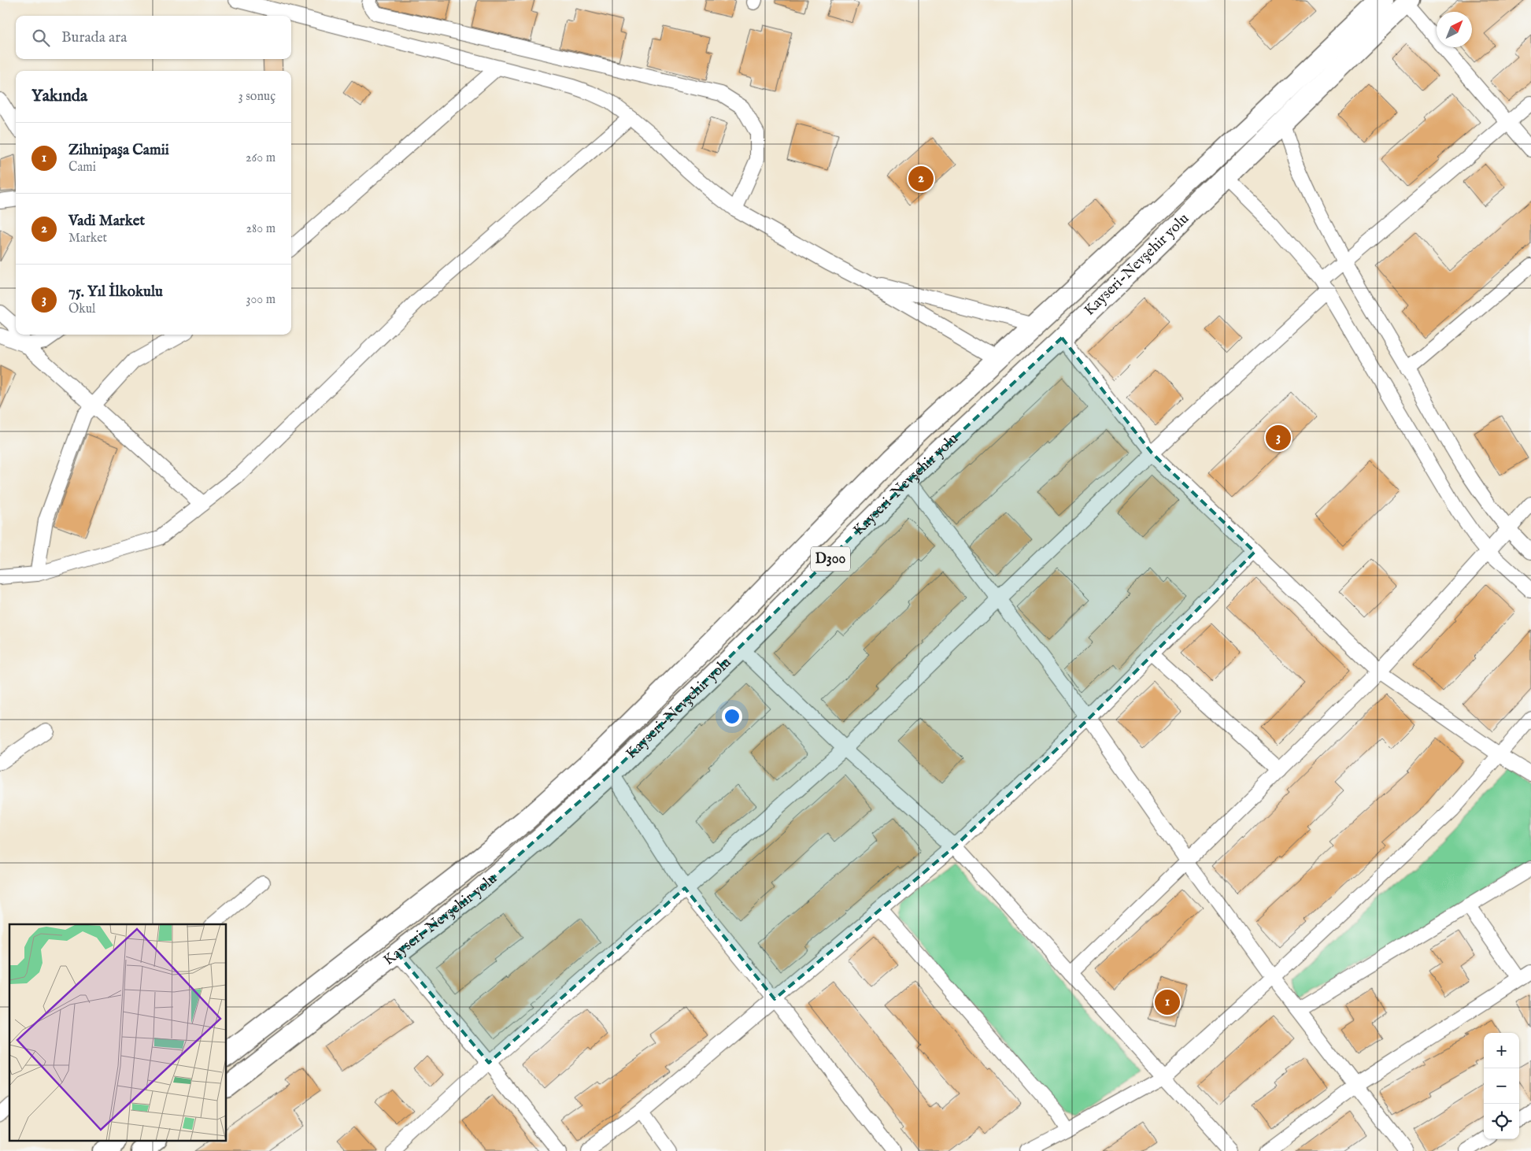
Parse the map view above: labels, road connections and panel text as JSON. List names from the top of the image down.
{
  "streets": {
    "highway": ["Kayseri-Nevşehir yolu", "D300"]
  },
  "north": "top right",
  "page": {
    "search": "Burada ara",
    "heading": ["Yakında", "3 sonuç"],
    "list": [
      {
        "mark": "1",
        "name": "Zihnipaşa Camii",
        "note": "Cami",
        "value": "260 m"
      },
      {
        "mark": "2",
        "name": "Vadi Market",
        "note": "Market",
        "value": "280 m"
      },
      {
        "mark": "3",
        "name": "75. Yıl İlkokulu",
        "note": "Okul",
        "value": "300 m"
      }
    ],
    "pins": ["2", "3", "1"],
    "map_buttons": ["+", "−"]
  }
}
